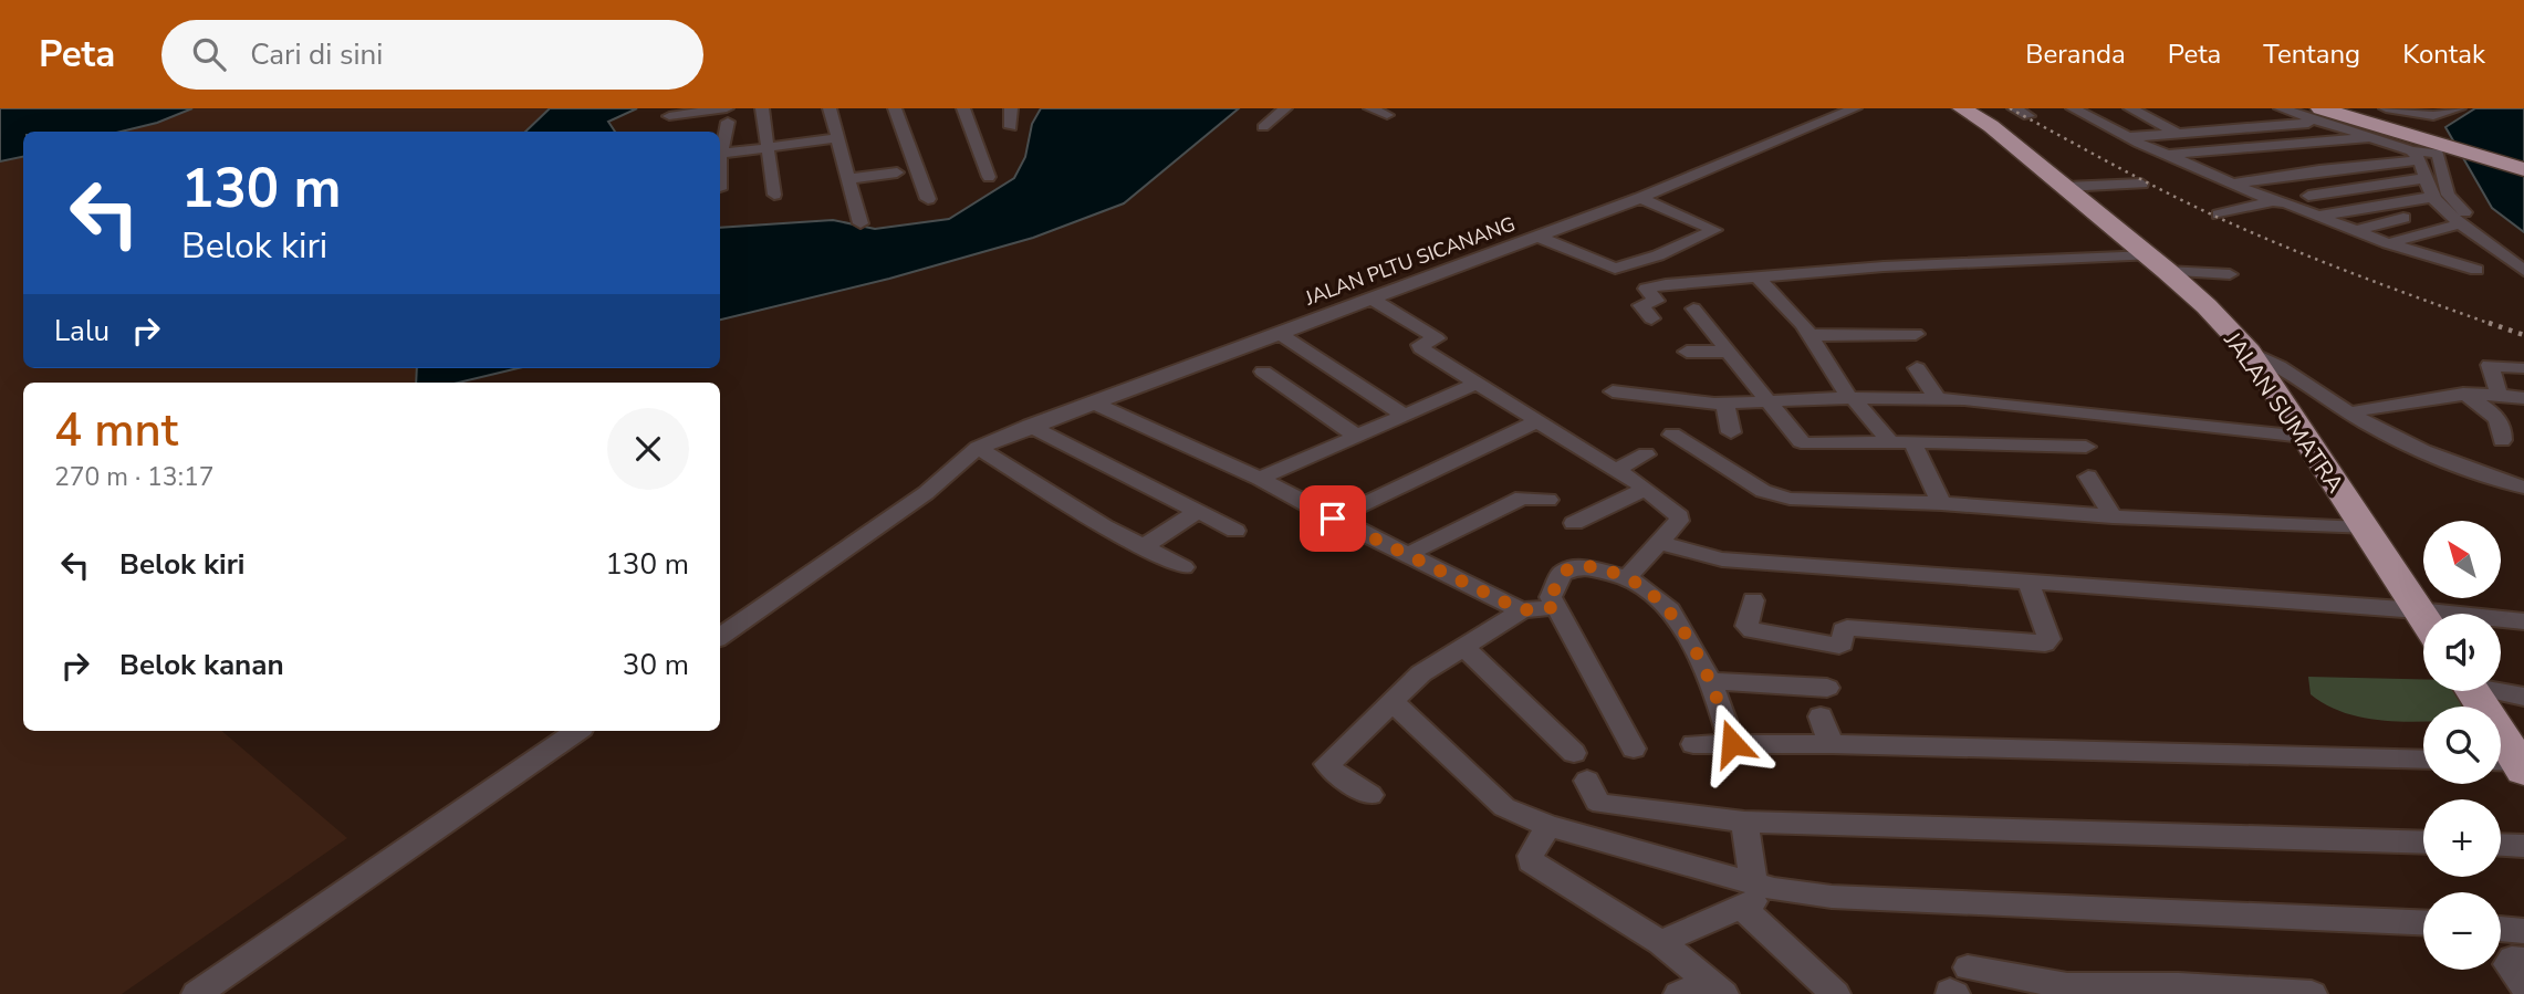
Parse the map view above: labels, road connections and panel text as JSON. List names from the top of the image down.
{
  "streets": {
    "highway": ["JALAN SUMATRA"],
    "street": ["JALAN PLTU SICANANG"]
  },
  "north": "top left",
  "page": {
    "header": "Peta",
    "search": "Cari di sini",
    "nav": [
      "Beranda",
      "Peta",
      "Tentang",
      "Kontak"
    ],
    "turn": ["130 m", "Belok kiri"],
    "then": "Lalu",
    "heading": ["4 mnt", "270 m · 13:17"],
    "list": [
      {
        "name": "Belok kiri",
        "value": "130 m"
      },
      {
        "name": "Belok kanan",
        "value": "30 m"
      }
    ],
    "map_buttons": ["+", "−"]
  }
}
